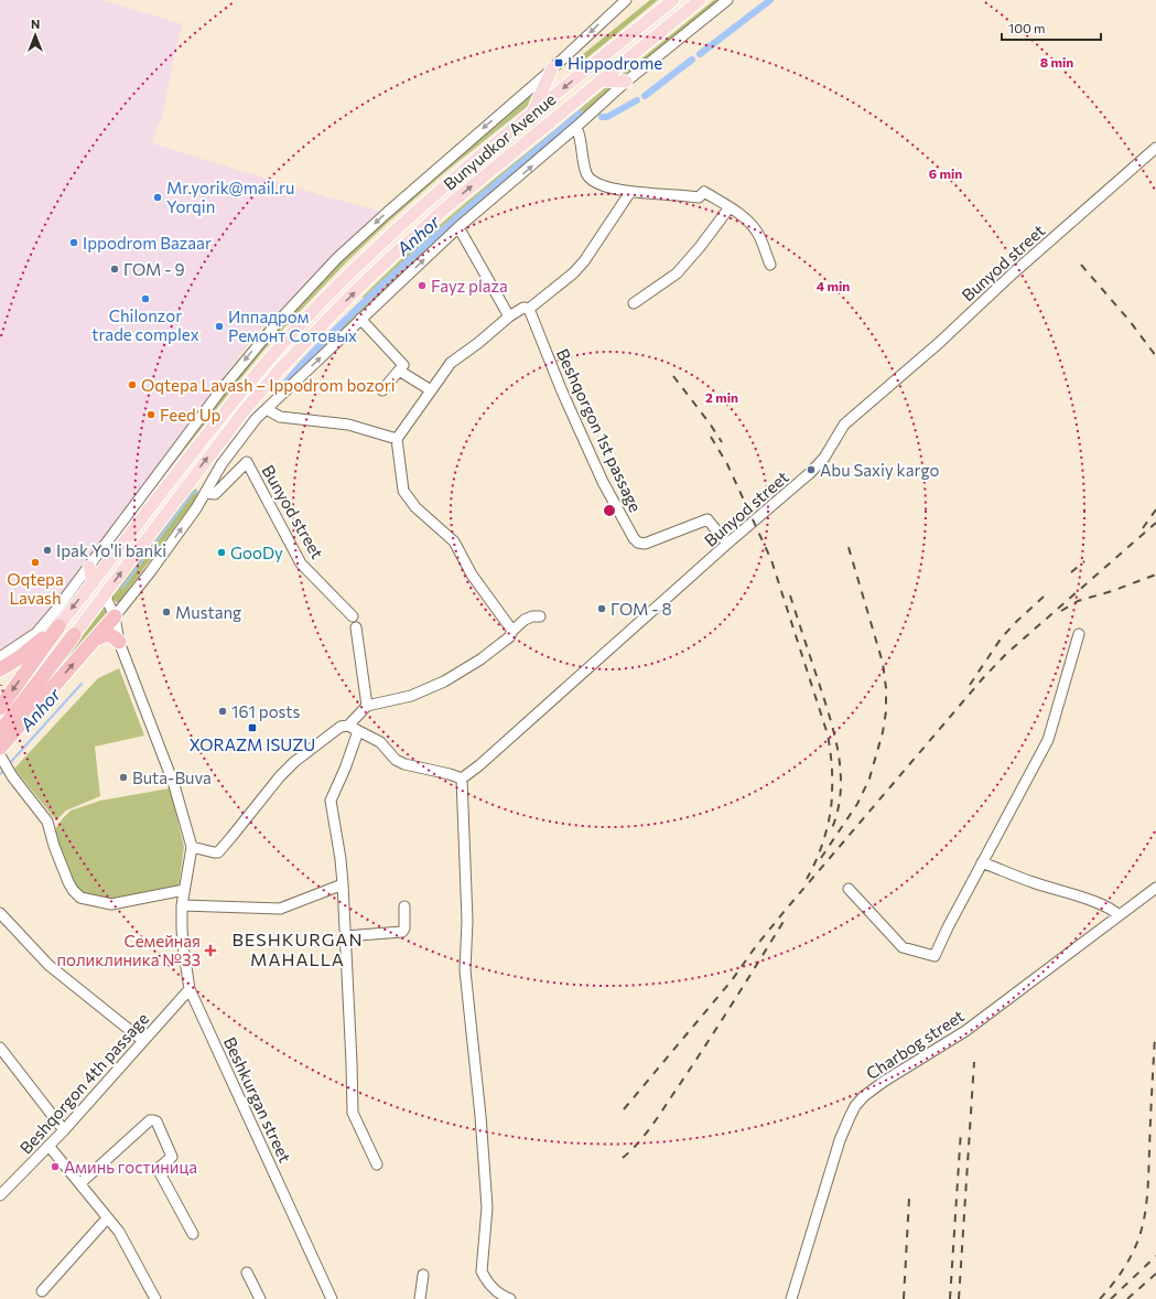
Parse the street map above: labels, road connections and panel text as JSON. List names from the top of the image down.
{
  "streets": {
    "highway": ["Bunyudkor Avenue"],
    "street": [
      "Bunyod street",
      "Beshqorgon 1st passage",
      "Charbog street",
      "Beshqorgon 4th passage",
      "Beshkurgan street"
    ]
  },
  "crossings": [
    ["Bunyod street", "Beshqorgon 1st passage"],
    ["Beshqorgon 4th passage", "Beshkurgan street"]
  ],
  "districts": ["BESHKURGAN MAHALLA"],
  "water": ["Anhor"],
  "places": {
    "transit": ["Hippodrome", "XORAZM ISUZU"],
    "other": [
      "Mr.yorik@mail.ru Yorqin",
      "Ippodrom Bazaar",
      "ГОМ - 9",
      "Fayz plaza",
      "Chilonzor trade complex",
      "Иппадром Ремонт Сотовых",
      "Oqtepa Lavash – Ippodrom bozori",
      "Feed Up",
      "Abu Saxiy kargo",
      "Ipak Yo'li banki",
      "GooDy",
      "Oqtepa Lavash",
      "ГОМ - 8",
      "Mustang",
      "161 posts",
      "Buta-Buva",
      "Аминь гостиница"
    ],
    "health": ["Семейная поликлиника №33"]
  },
  "scale_bar": "100 m",
  "north": "top",
  "rings": [
    "8 min",
    "6 min",
    "4 min",
    "2 min"
  ]
}
